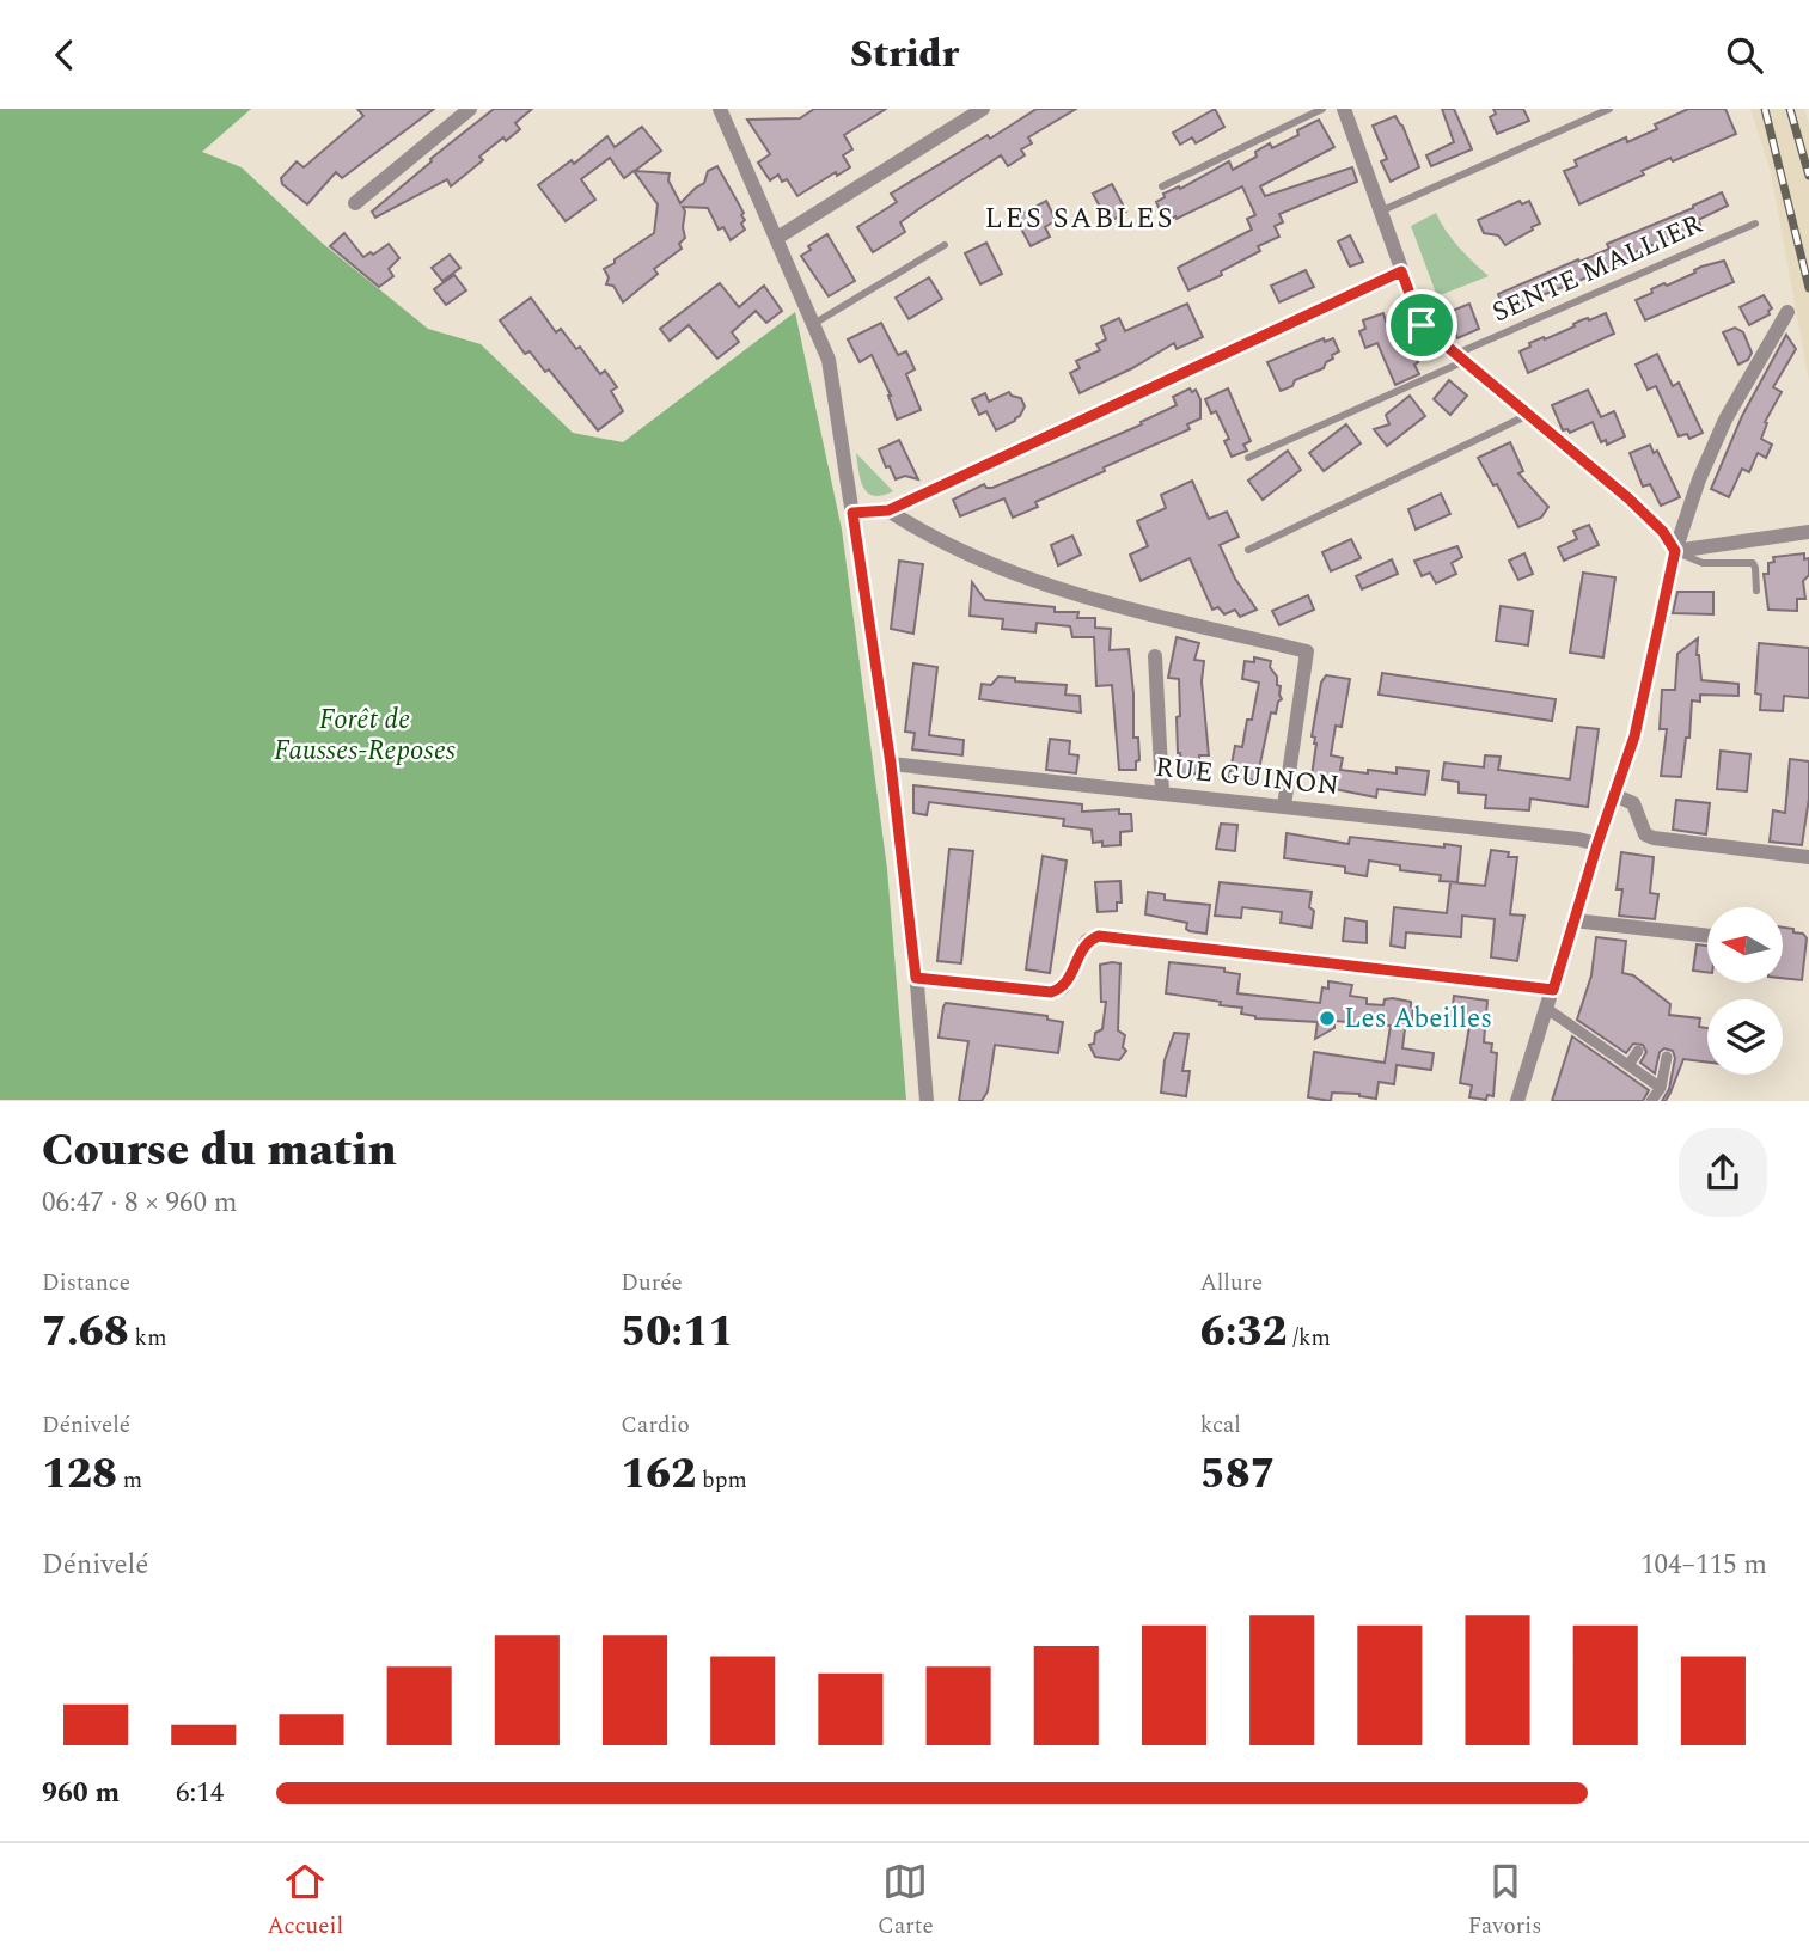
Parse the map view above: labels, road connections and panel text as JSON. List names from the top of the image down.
{
  "streets": {
    "street": ["RUE GUINON"],
    "lane": ["SENTE MALLIER"]
  },
  "districts": ["LES SABLES"],
  "parks": ["Forêt de Fausses-Reposes"],
  "places": ["Les Abeilles"],
  "north": "left",
  "page": {
    "header": "Stridr",
    "heading": ["Course du matin", "06:47 · 8 × 960 m"],
    "stats": [
      ["Distance", "7.68 km"],
      ["Durée", "50:11"],
      ["Allure", "6:32 /km"],
      ["Dénivelé", "128 m"],
      ["Cardio", "162 bpm"],
      ["kcal", "587"]
    ],
    "chart": ["Dénivelé", "104–115 m"],
    "list": [
      {
        "name": "960 m",
        "note": "6:14"
      }
    ],
    "tabs": ["Accueil", "Carte", "Favoris"]
  }
}
